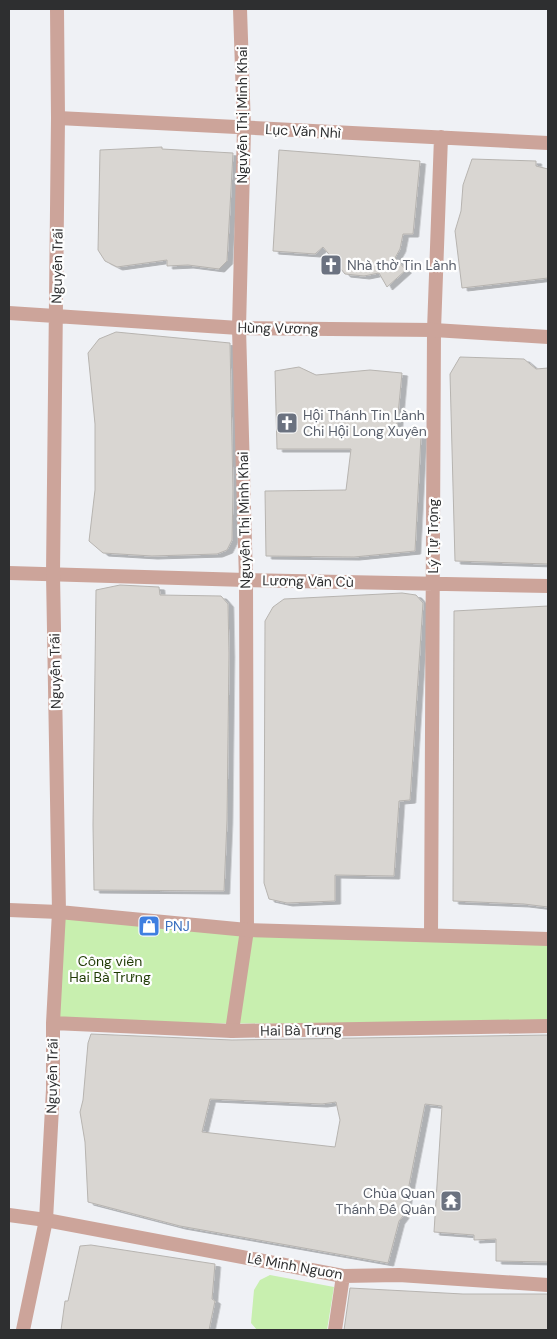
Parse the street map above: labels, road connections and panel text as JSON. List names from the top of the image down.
{
  "streets": {
    "street": [
      "Nguyễn Thị Minh Khai",
      "Lục Văn Nhì",
      "Nguyễn Trãi",
      "Hùng Vương",
      "Lý Tự Trọng",
      "Lương Vãn Cù",
      "Hai Bà Trưng",
      "Lê Minh Nguơn"
    ]
  },
  "crossings": [
    ["Nguyễn Thị Minh Khai", "Lục Văn Nhì"],
    ["Nguyễn Thị Minh Khai", "Hùng Vương"],
    ["Nguyễn Thị Minh Khai", "Lương Vãn Cù"],
    ["Nguyễn Thị Minh Khai", "Hai Bà Trưng"],
    ["Lục Văn Nhì", "Nguyễn Trãi"],
    ["Lục Văn Nhì", "Lý Tự Trọng"],
    ["Nguyễn Trãi", "Hùng Vương"],
    ["Nguyễn Trãi", "Lương Vãn Cù"],
    ["Nguyễn Trãi", "Hai Bà Trưng"],
    ["Nguyễn Trãi", "Lê Minh Nguơn"],
    ["Hùng Vương", "Lý Tự Trọng"],
    ["Lý Tự Trọng", "Lương Vãn Cù"]
  ],
  "parks": ["Công viên Hai Bà Trưng"],
  "places": {
    "church": ["Nhà thờ Tin Lành", "Hội Thánh Tin Lành Chi Hội Long Xuyên"],
    "shop": ["PNJ"],
    "temple": ["Chùa Quan Thánh Đế Quân"]
  }
}
